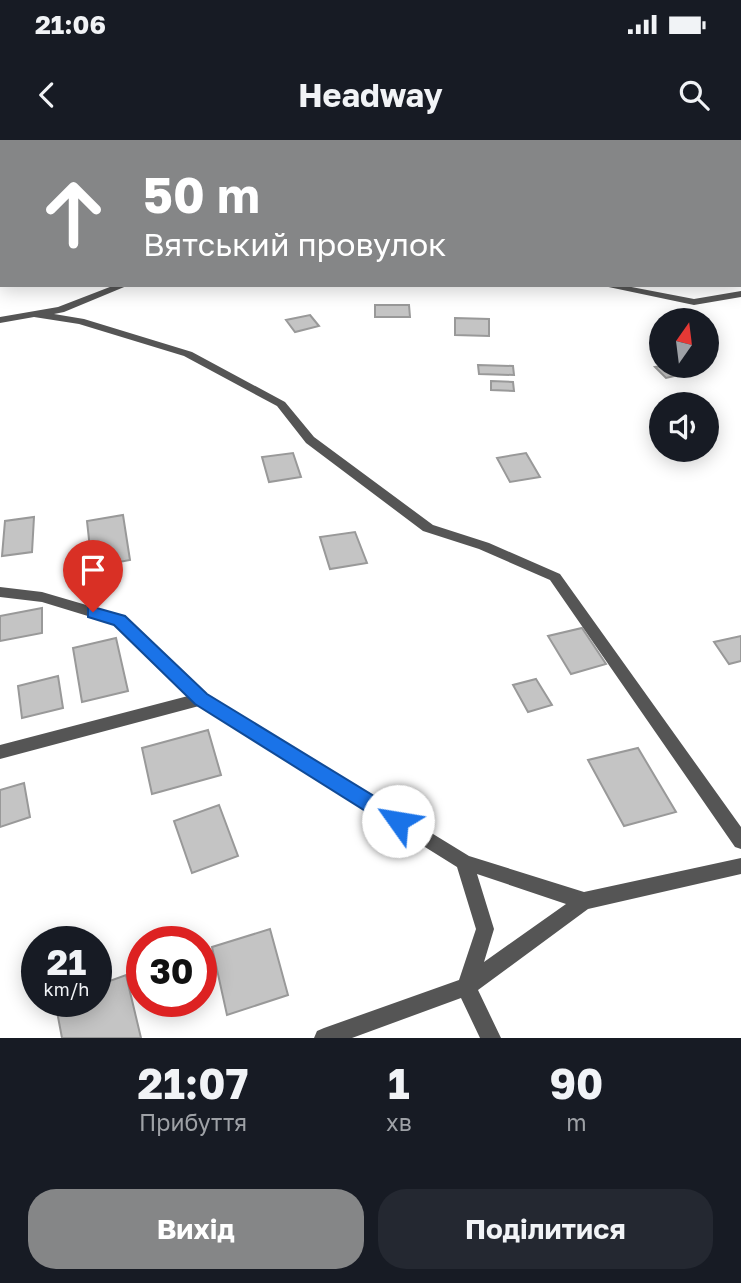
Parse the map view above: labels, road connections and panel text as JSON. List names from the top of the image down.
{
  "north": "top",
  "page": {
    "status": "21:06",
    "header": "Headway",
    "turn": ["50 m", "Вятський провулок"],
    "speed": "21 km/h",
    "limit": "30",
    "eta": [
      "21:07",
      "Прибуття",
      "1",
      "хв",
      "90",
      "m"
    ],
    "buttons": ["Вихід", "Поділитися"]
  }
}
